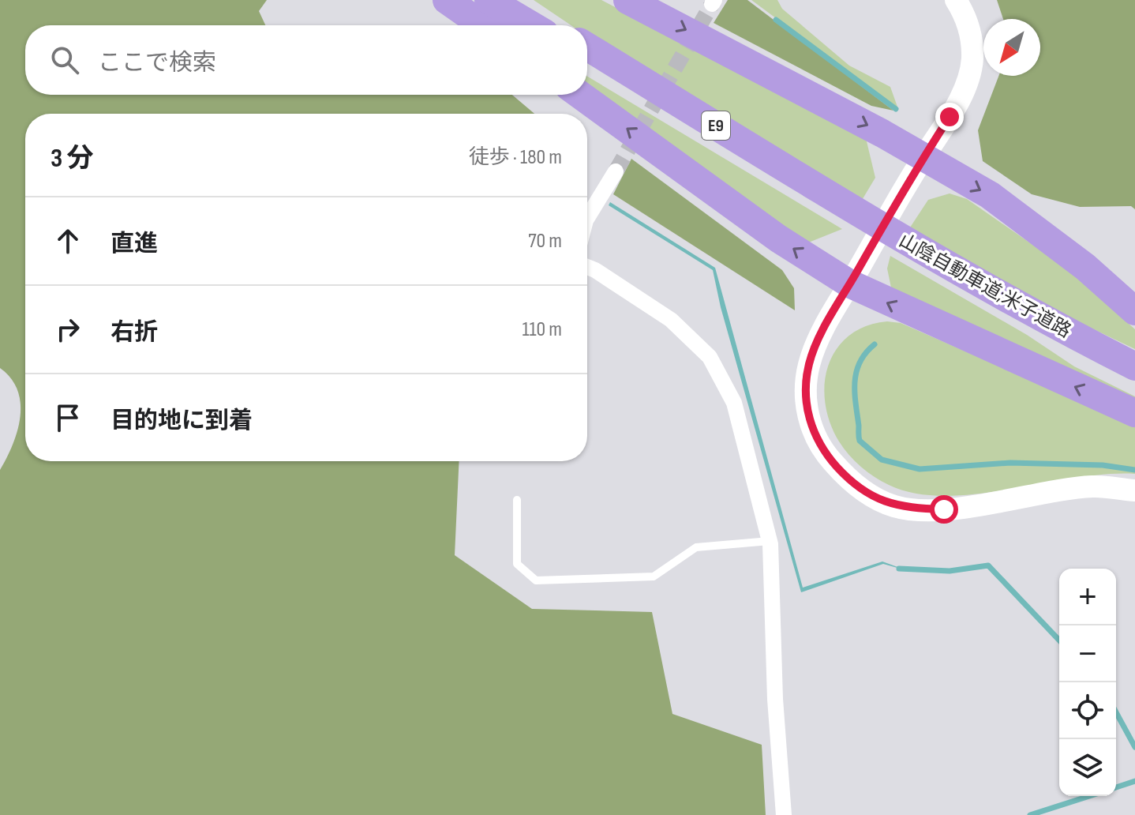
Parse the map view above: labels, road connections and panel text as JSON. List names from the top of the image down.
{
  "streets": {
    "highway": ["E9", "山陰自動車道;米子道路"]
  },
  "north": "bottom left",
  "page": {
    "search": "ここで検索",
    "heading": ["3 分", "徒歩 · 180 m"],
    "list": [
      ["直進", "70 m"],
      ["右折", "110 m"],
      "目的地に到着"
    ],
    "map_buttons": ["+", "−"]
  }
}
